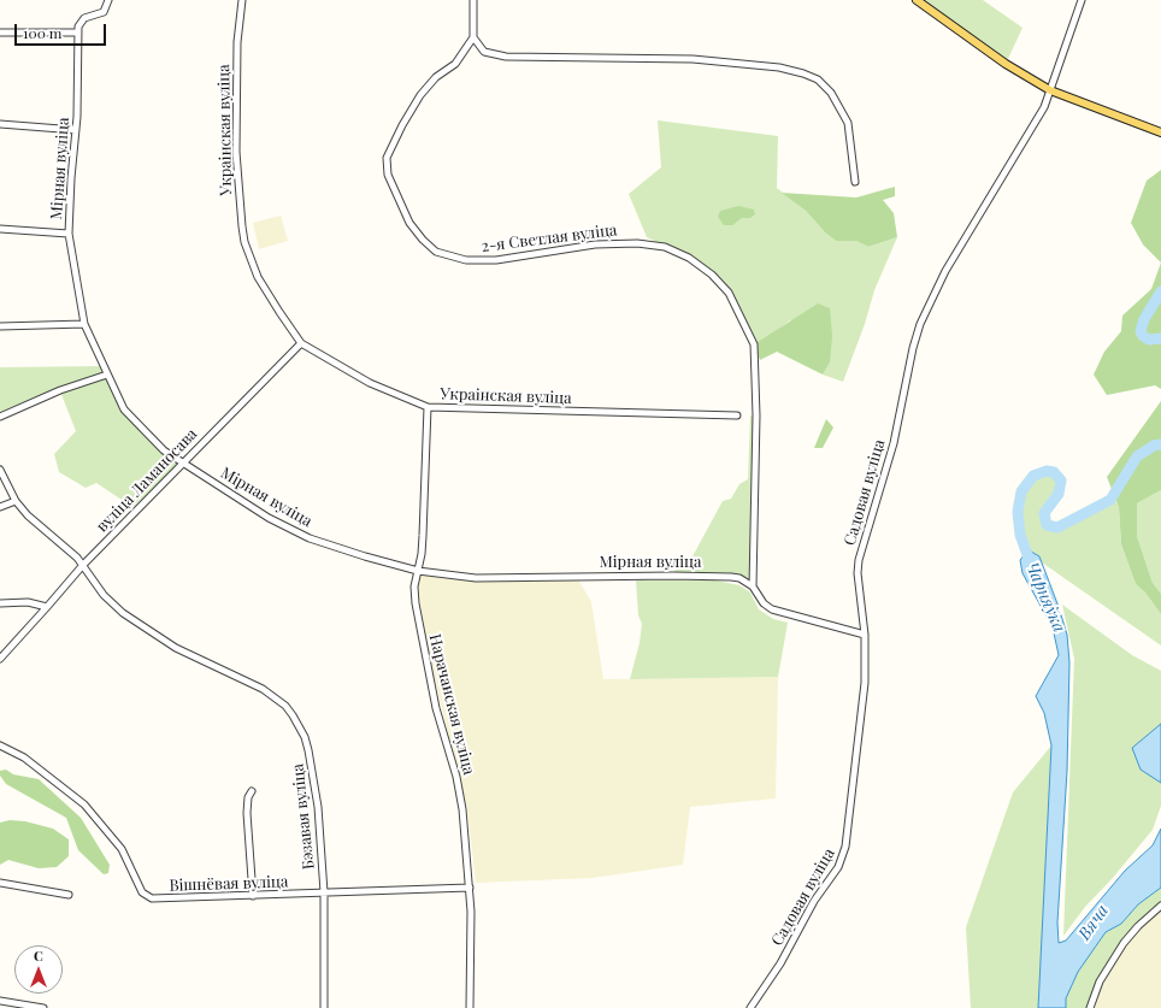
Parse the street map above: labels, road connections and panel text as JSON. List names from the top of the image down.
{
  "streets": {
    "street": [
      "Украінская вуліца",
      "Мірная вуліца",
      "2-я Светлая вуліца",
      "вуліца Ламаносава",
      "Садовая вуліца",
      "Нарачанская вуліца",
      "Бэзавая вуліца",
      "Вішнёвая вуліца"
    ]
  },
  "crossings": [
    ["Украінская вуліца", "вуліца Ламаносава"],
    ["Украінская вуліца", "Нарачанская вуліца"],
    ["Мірная вуліца", "2-я Светлая вуліца"],
    ["Мірная вуліца", "вуліца Ламаносава"],
    ["Мірная вуліца", "Нарачанская вуліца"],
    ["вуліца Ламаносава", "Бэзавая вуліца"],
    ["Нарачанская вуліца", "Вішнёвая вуліца"],
    ["Бэзавая вуліца", "Вішнёвая вуліца"]
  ],
  "water": ["Чарняўка", "Вяча"],
  "scale_bar": "100 m",
  "north": "top"
}
